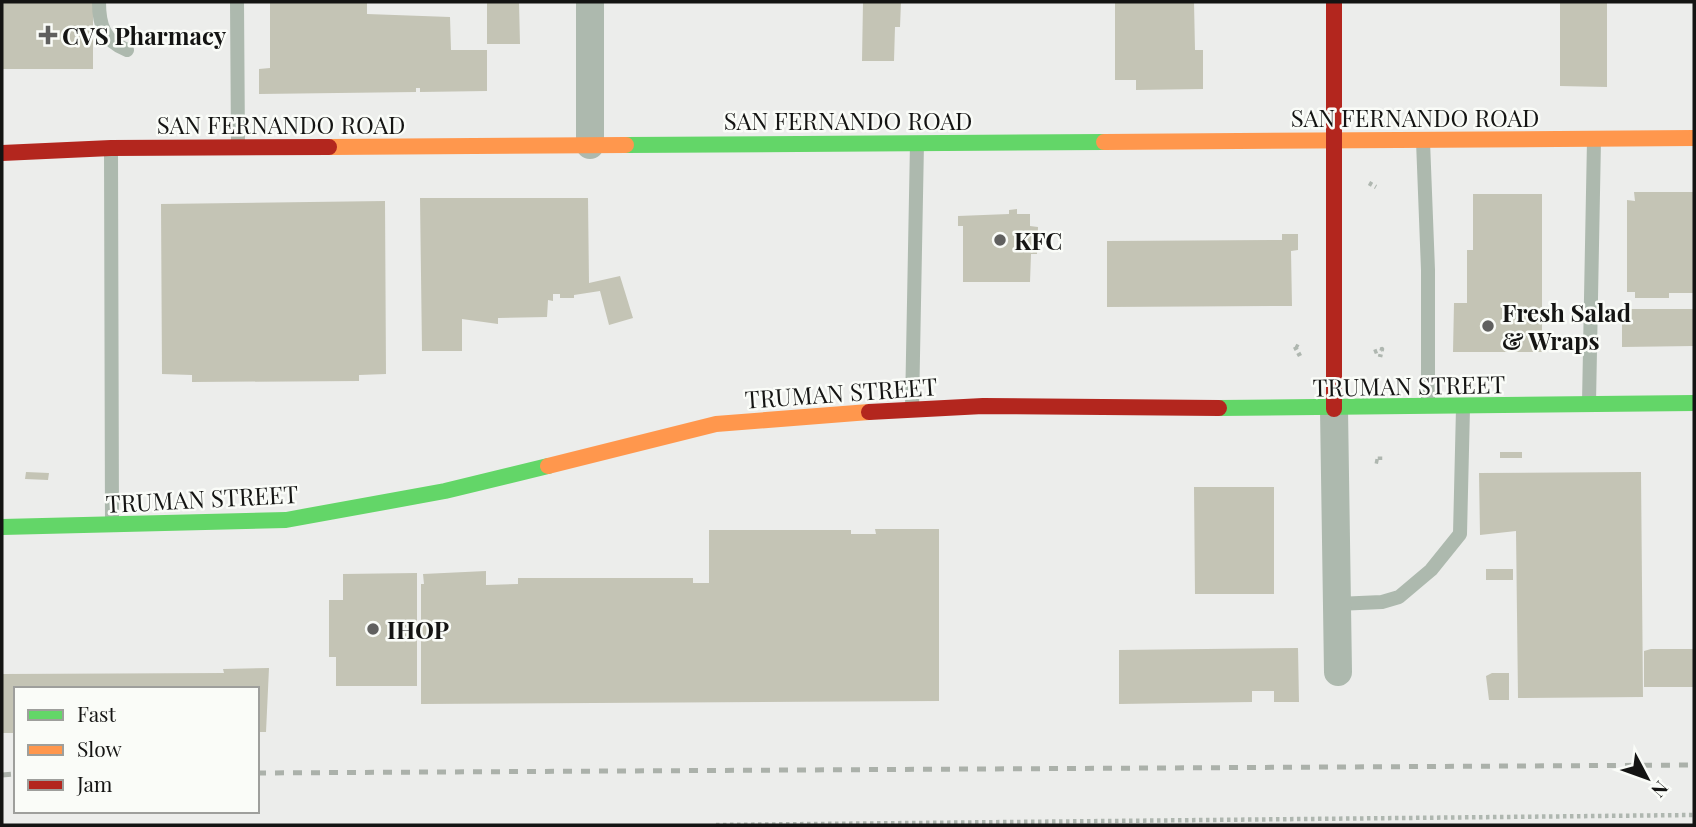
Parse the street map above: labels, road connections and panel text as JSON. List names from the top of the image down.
{
  "streets": {
    "main road": ["SAN FERNANDO ROAD", "TRUMAN STREET"]
  },
  "places": {
    "health": ["CVS Pharmacy"],
    "other": ["KFC", "Fresh Salad & Wraps", "IHOP"]
  },
  "legend": ["Fast", "Slow", "Jam"],
  "north": "bottom right"
}
